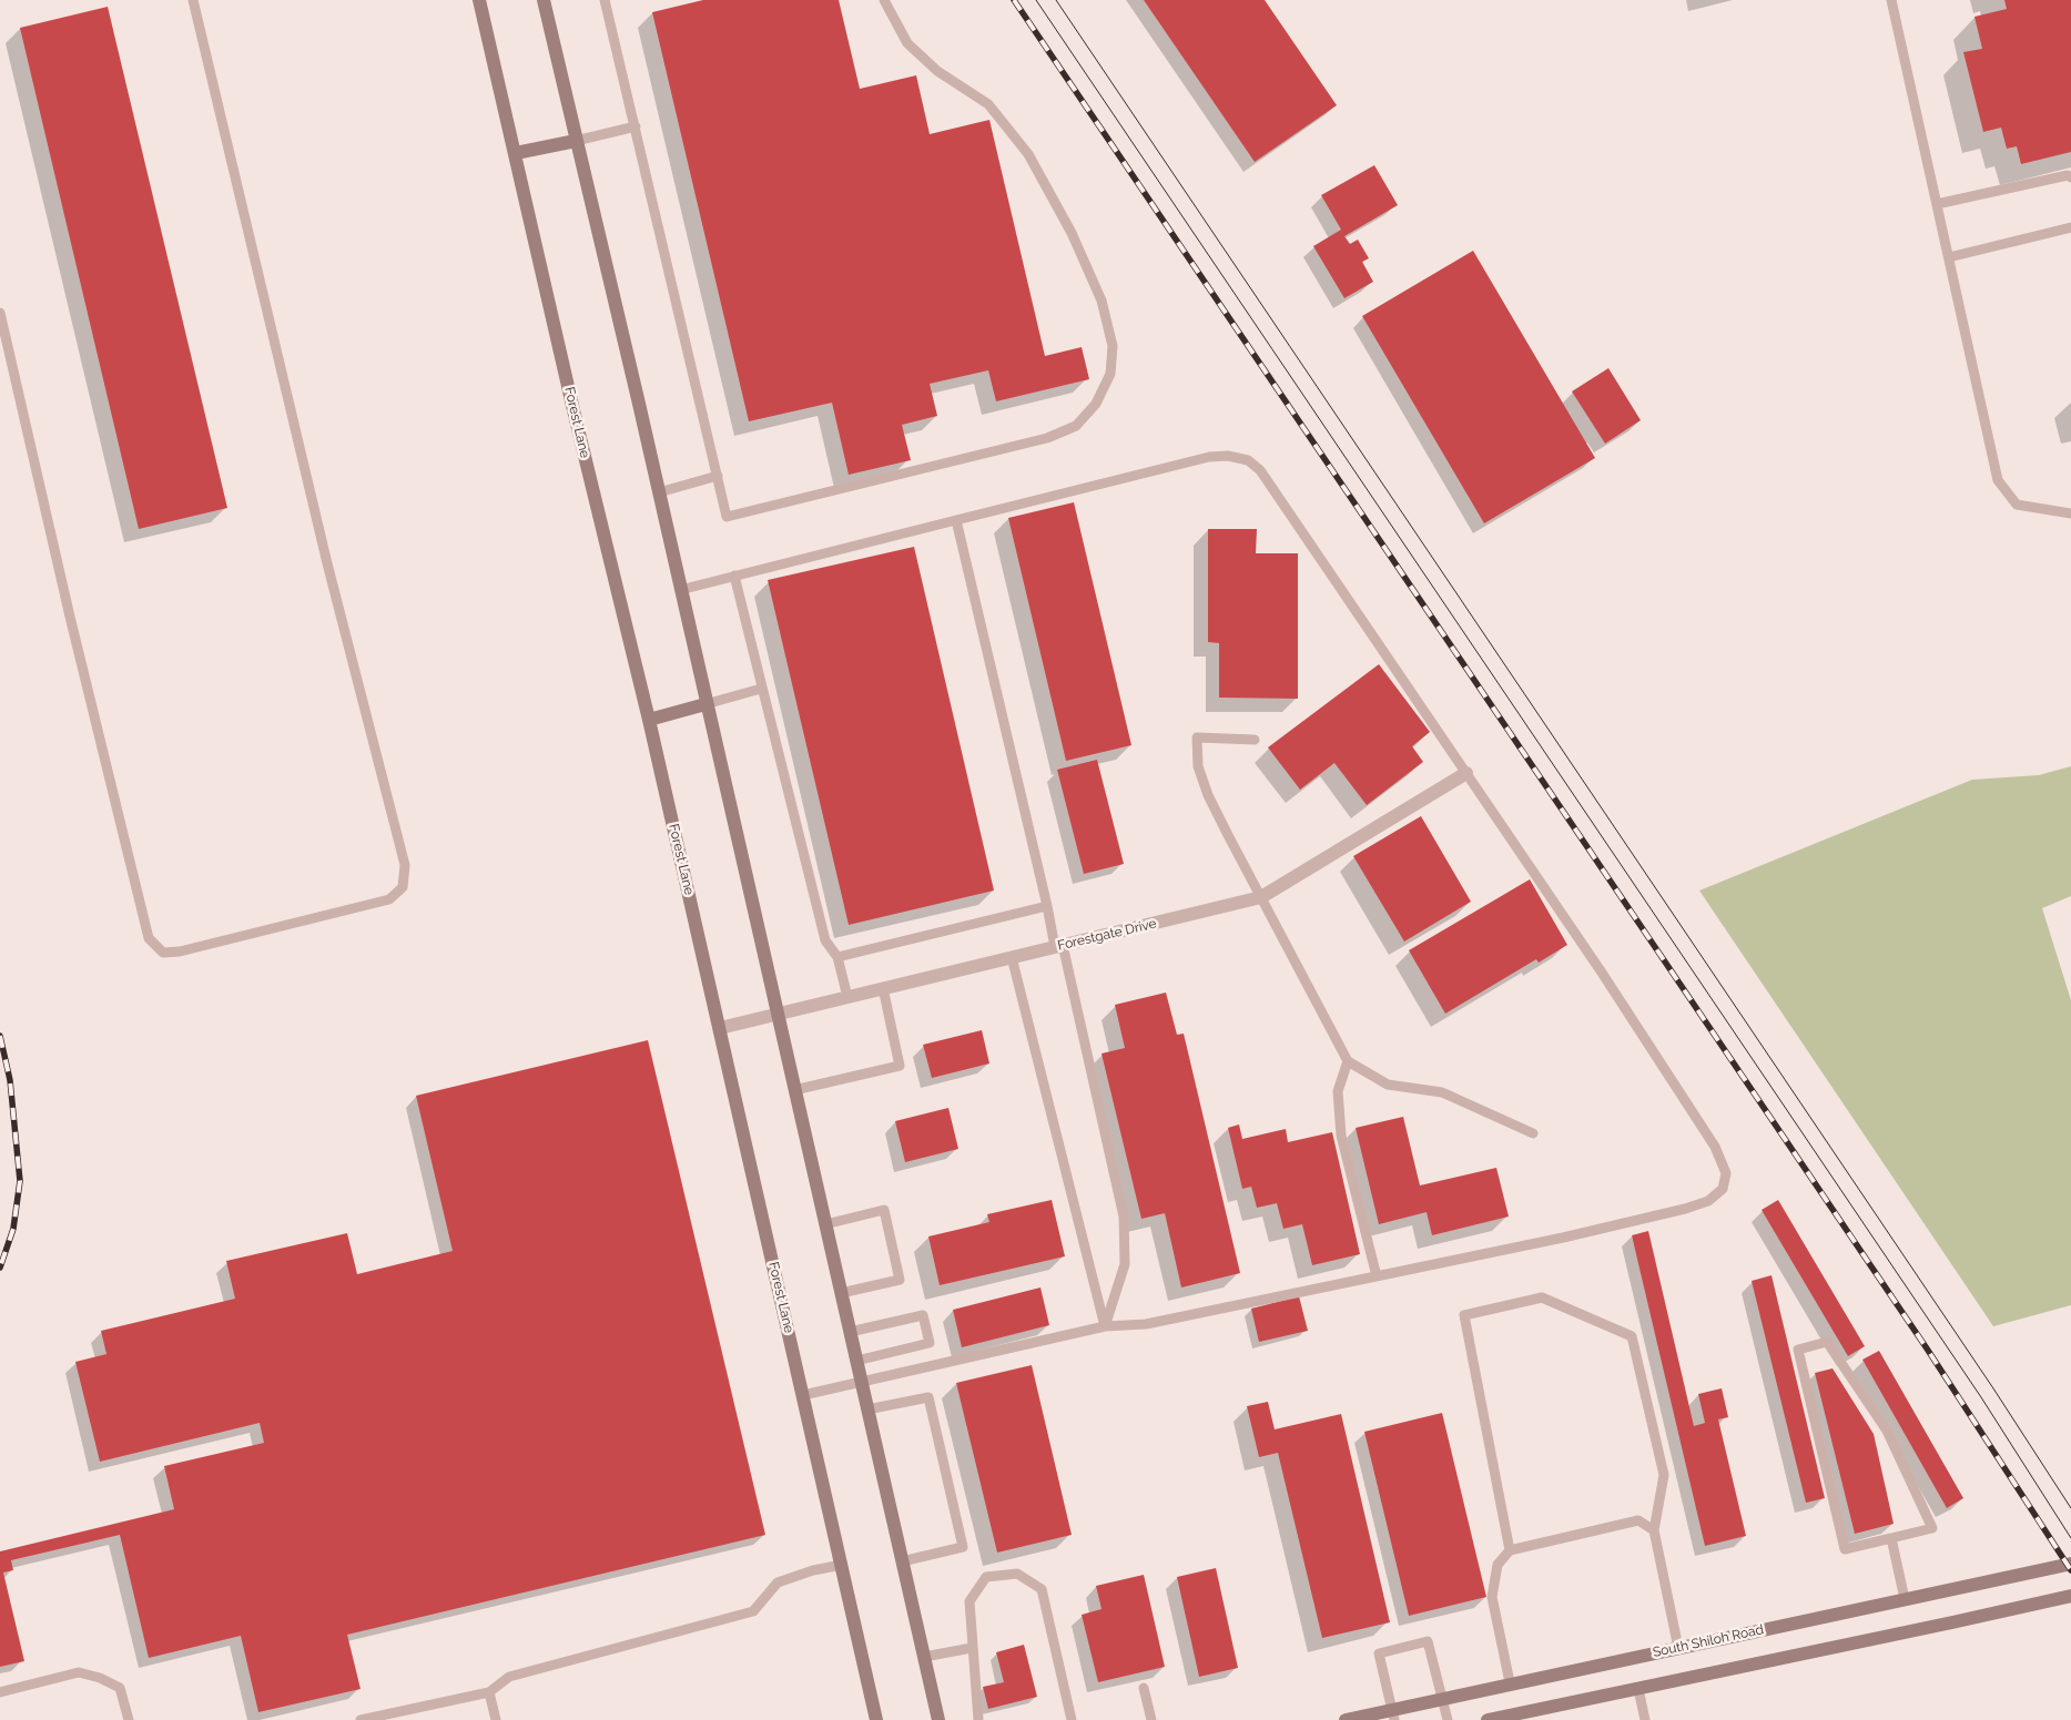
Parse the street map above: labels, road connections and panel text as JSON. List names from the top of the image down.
{
  "streets": {
    "main road": ["Forest Lane", "South Shiloh Road"],
    "street": ["Forestgate Drive"]
  },
  "crossings": [
    ["Forest Lane", "Forestgate Drive"]
  ]
}
